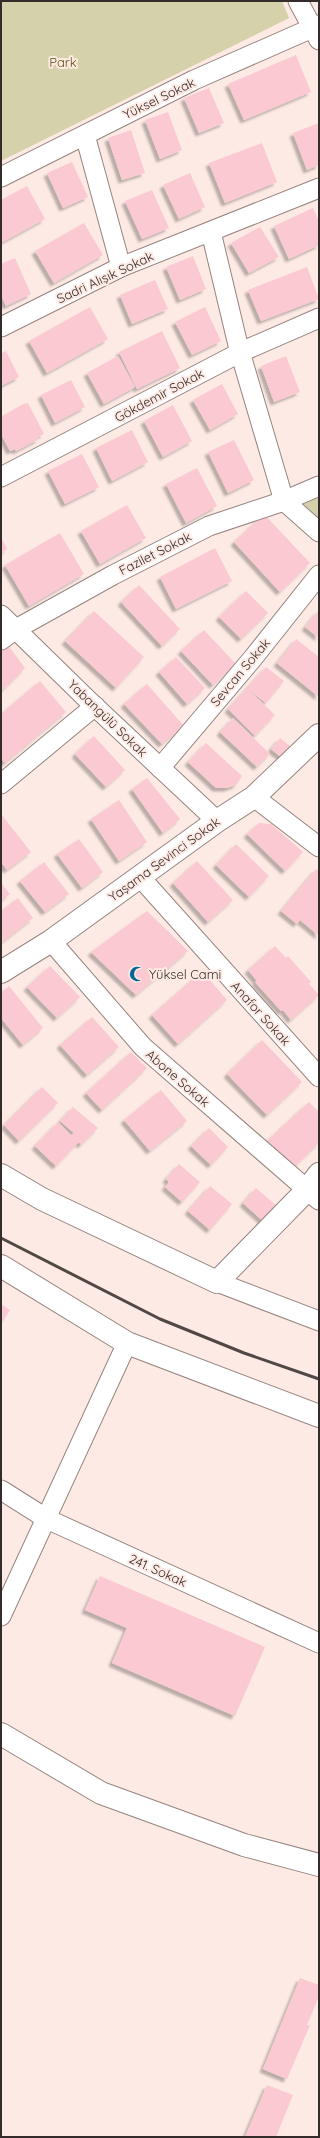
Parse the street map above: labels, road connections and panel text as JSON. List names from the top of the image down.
{
  "streets": {
    "street": [
      "Yüksel Sokak",
      "Sadri Alışık Sokak",
      "Gökdemir Sokak",
      "Fazilet Sokak",
      "Sevcan Sokak",
      "Yabangülü Sokak",
      "Yaşama Sevinci Sokak",
      "Anafor Sokak",
      "Abone Sokak",
      "241. Sokak"
    ]
  },
  "crossings": [
    ["Fazilet Sokak", "Yabangülü Sokak"],
    ["Sevcan Sokak", "Yabangülü Sokak"],
    ["Yabangülü Sokak", "Yaşama Sevinci Sokak"],
    ["Yaşama Sevinci Sokak", "Anafor Sokak"],
    ["Yaşama Sevinci Sokak", "Abone Sokak"]
  ],
  "parks": ["Park"],
  "places": {
    "mosque": ["Yüksel Cami"]
  }
}
